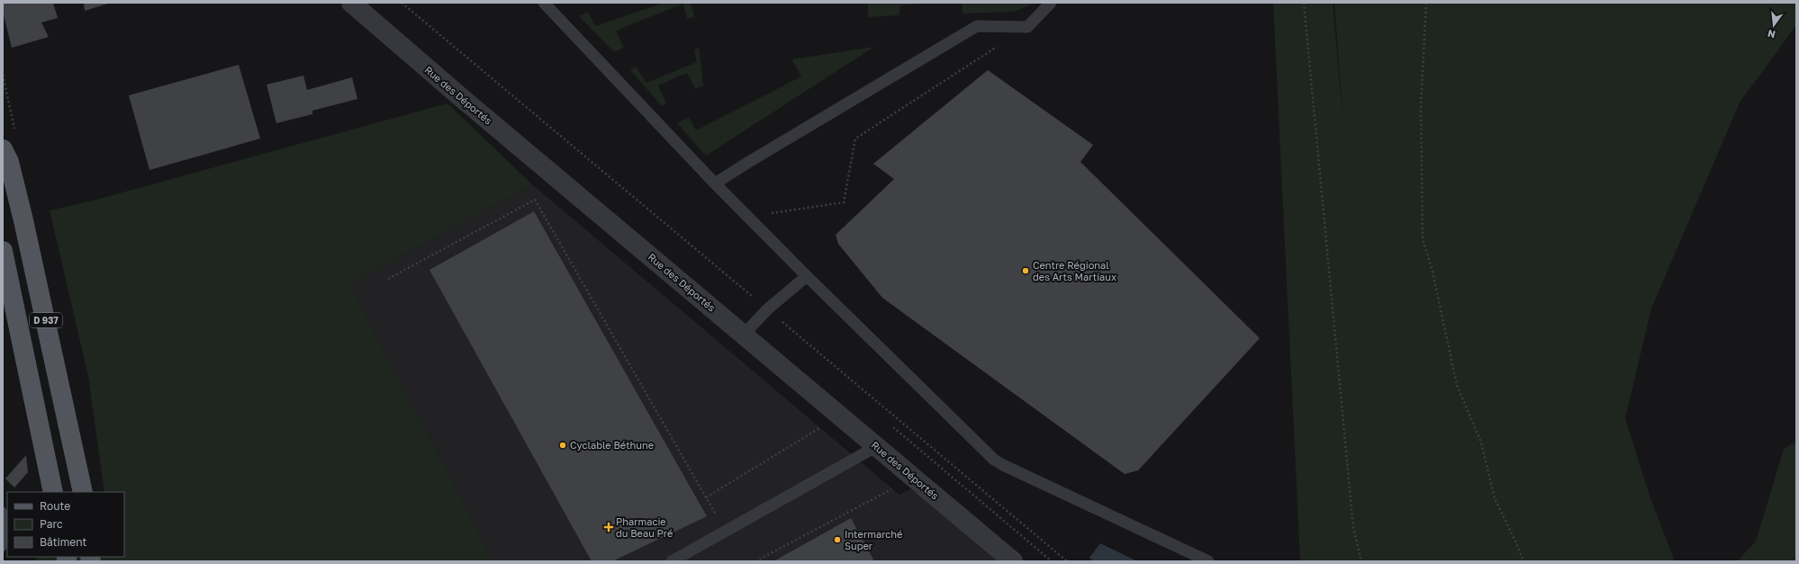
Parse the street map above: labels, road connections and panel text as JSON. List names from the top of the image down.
{
  "streets": {
    "main road": ["D 937"],
    "street": ["Rue des Déportés"]
  },
  "places": {
    "other": ["Centre Régional des Arts Martiaux", "Cyclable Béthune", "Intermarché Super"],
    "health": ["Pharmacie du Beau Pré"]
  },
  "legend": ["Route", "Parc", "Bâtiment"],
  "north": "bottom"
}
